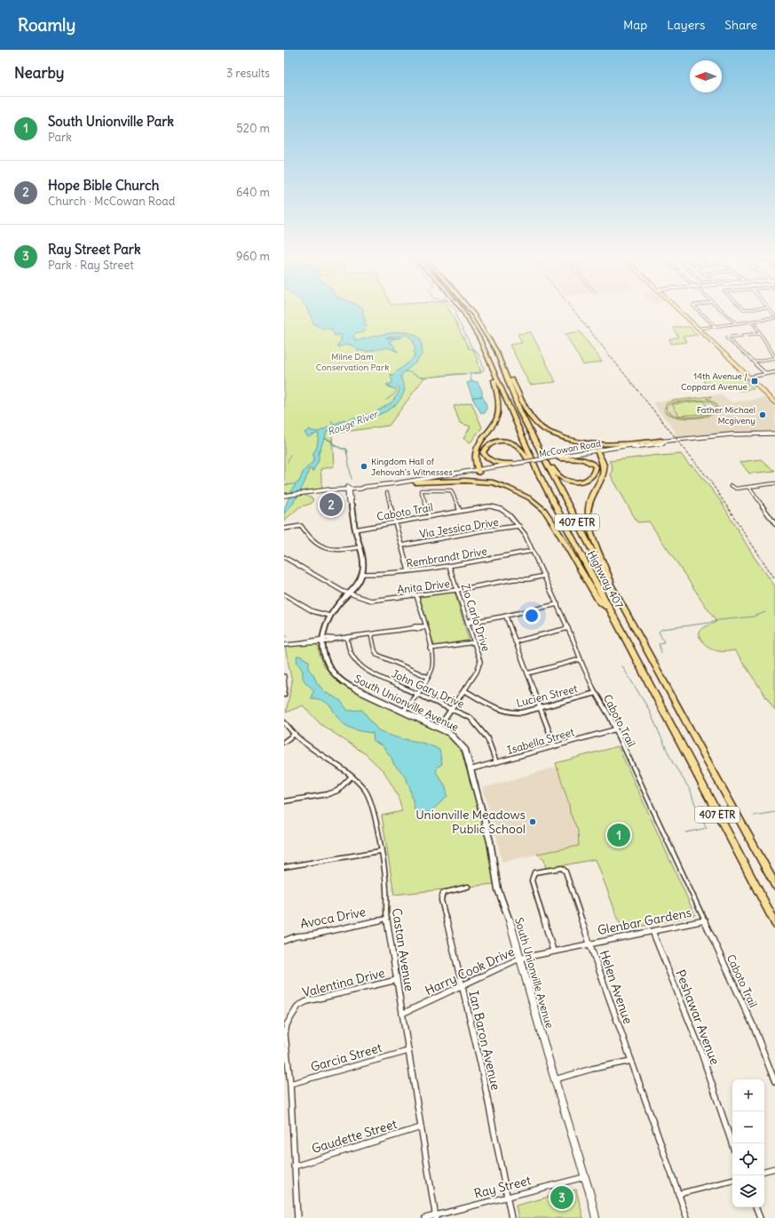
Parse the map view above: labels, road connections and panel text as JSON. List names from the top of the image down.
{
  "streets": {
    "highway": ["407 ETR", "Highway 407"],
    "main road": ["McCowan Road", "South Unionville Avenue"],
    "street": [
      "Caboto Trail",
      "Via Jessica Drive",
      "Rembrandt Drive",
      "Anita Drive",
      "Zio Carlo Drive",
      "John Gary Drive",
      "Lucien Street",
      "Isabella Street",
      "Avoca Drive",
      "Glenbar Gardens",
      "Castan Avenue",
      "Harry Cook Drive",
      "Valentina Drive",
      "Helen Avenue",
      "Peshawar Avenue",
      "Ian Baron Avenue",
      "Garcia Street",
      "Gaudette Street",
      "Ray Street"
    ]
  },
  "crossings": [
    ["Caboto Trail", "Via Jessica Drive"],
    ["Caboto Trail", "Rembrandt Drive"],
    ["Caboto Trail", "Anita Drive"],
    ["Caboto Trail", "Lucien Street"],
    ["Caboto Trail", "Isabella Street"],
    ["Caboto Trail", "Glenbar Gardens"],
    ["Rembrandt Drive", "Zio Carlo Drive"],
    ["Rembrandt Drive", "South Unionville Avenue"],
    ["Anita Drive", "Zio Carlo Drive"],
    ["Anita Drive", "South Unionville Avenue"],
    ["Zio Carlo Drive", "John Gary Drive"],
    ["Zio Carlo Drive", "Lucien Street"],
    ["Zio Carlo Drive", "South Unionville Avenue"],
    ["John Gary Drive", "Isabella Street"],
    ["South Unionville Avenue", "Isabella Street"],
    ["South Unionville Avenue", "Harry Cook Drive"],
    ["South Unionville Avenue", "Ray Street"],
    ["Avoca Drive", "Castan Avenue"],
    ["Glenbar Gardens", "Harry Cook Drive"],
    ["Glenbar Gardens", "Helen Avenue"],
    ["Glenbar Gardens", "Peshawar Avenue"],
    ["Castan Avenue", "Harry Cook Drive"],
    ["Castan Avenue", "Valentina Drive"],
    ["Castan Avenue", "Garcia Street"],
    ["Castan Avenue", "Gaudette Street"],
    ["Castan Avenue", "Ray Street"],
    ["Harry Cook Drive", "Helen Avenue"],
    ["Harry Cook Drive", "Ian Baron Avenue"],
    ["Valentina Drive", "Garcia Street"],
    ["Valentina Drive", "Gaudette Street"],
    ["Ian Baron Avenue", "Ray Street"]
  ],
  "water": ["Rouge River"],
  "parks": ["Milne Dam Conservation Park"],
  "places": {
    "transit": ["14th Avenue / Coppard Avenue"],
    "other": ["Father Michael Mcgiveny", "Kingdom Hall of Jehovah's Witnesses", "Unionville Meadows Public School"]
  },
  "north": "left",
  "page": {
    "header": "Roamly",
    "nav": ["Map", "Layers", "Share"],
    "heading": ["Nearby", "3 results"],
    "list": [
      {
        "mark": "1",
        "name": "South Unionville Park",
        "note": "Park",
        "value": "520 m"
      },
      {
        "mark": "2",
        "name": "Hope Bible Church",
        "note": "Church · McCowan Road",
        "value": "640 m"
      },
      {
        "mark": "3",
        "name": "Ray Street Park",
        "note": "Park · Ray Street",
        "value": "960 m"
      }
    ],
    "pins": ["2", "1", "3"],
    "map_buttons": ["+", "−"]
  }
}
